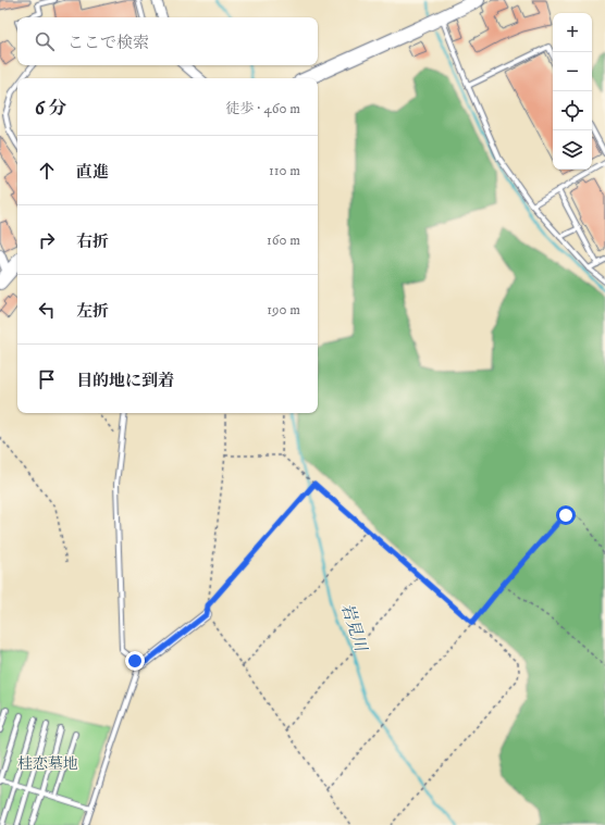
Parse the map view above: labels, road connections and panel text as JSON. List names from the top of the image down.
{
  "water": ["岩見川"],
  "parks": ["桂恋墓地"],
  "page": {
    "map_buttons": ["+", "−"],
    "search": "ここで検索",
    "heading": ["6 分", "徒歩 · 460 m"],
    "list": [
      ["直進", "110 m"],
      ["右折", "160 m"],
      ["左折", "190 m"],
      "目的地に到着"
    ]
  }
}
